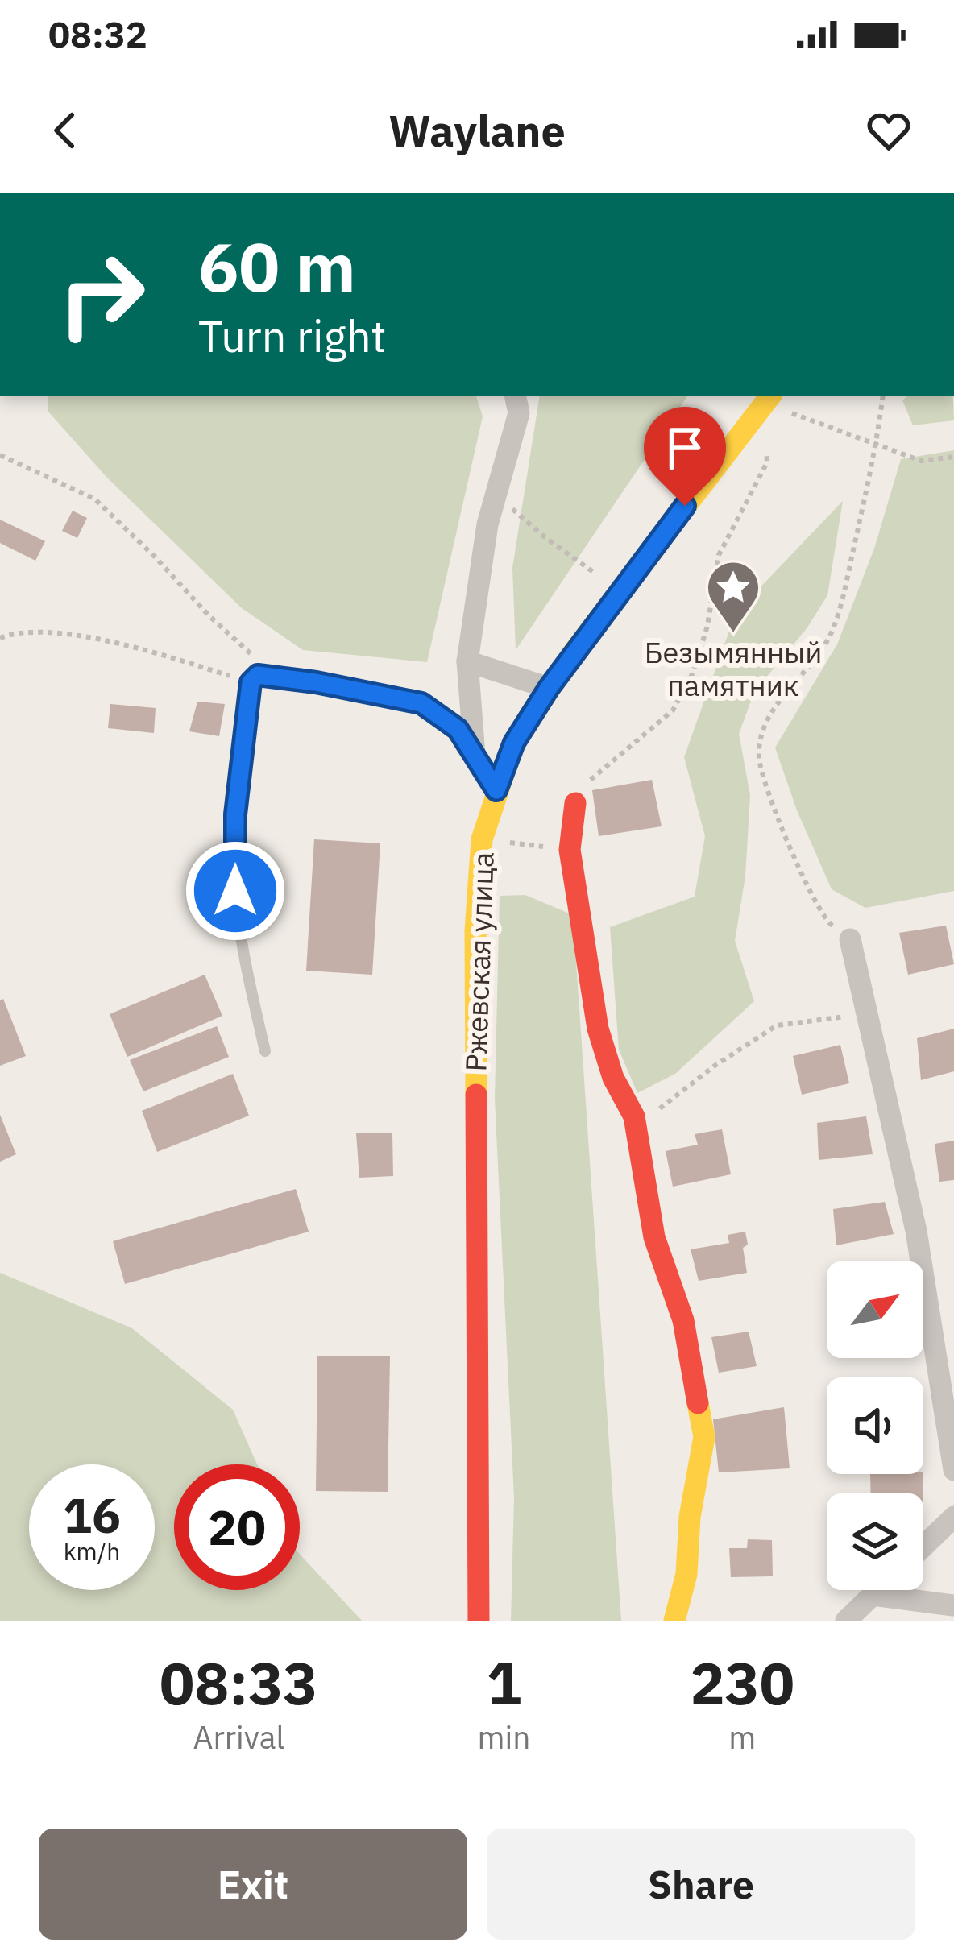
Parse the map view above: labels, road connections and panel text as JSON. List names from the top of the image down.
{
  "streets": {
    "main road": ["Ржевская улица"]
  },
  "places": {
    "place": ["Безымянный памятник"]
  },
  "north": "top right",
  "page": {
    "status": "08:32",
    "header": "Waylane",
    "turn": ["60 m", "Turn right"],
    "speed": "16 km/h",
    "limit": "20",
    "eta": [
      "08:33",
      "Arrival",
      "1",
      "min",
      "230",
      "m"
    ],
    "buttons": ["Exit", "Share"]
  }
}
